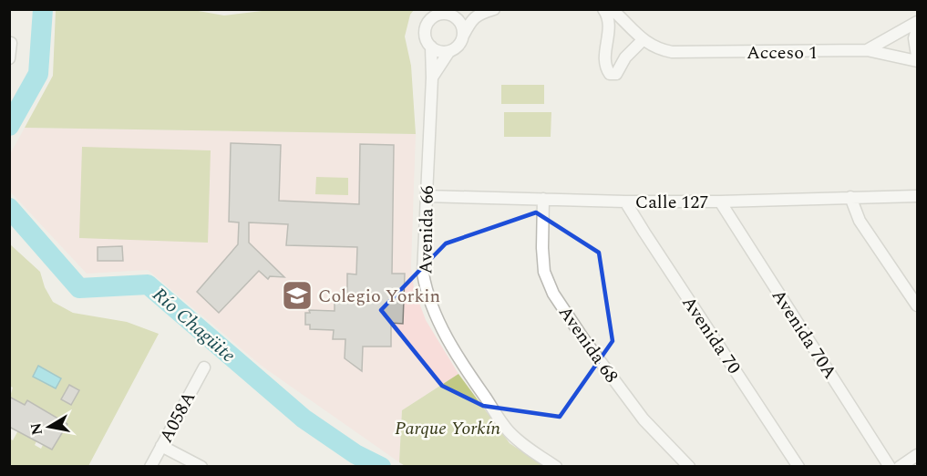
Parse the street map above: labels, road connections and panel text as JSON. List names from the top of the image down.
{
  "streets": {
    "street": [
      "Acceso 1",
      "Calle 127",
      "Avenida 66",
      "Avenida 70A",
      "Avenida 70",
      "Avenida 68",
      "A058A"
    ]
  },
  "crossings": [
    ["Calle 127", "Avenida 66"],
    ["Calle 127", "Avenida 70A"],
    ["Calle 127", "Avenida 70"],
    ["Calle 127", "Avenida 68"]
  ],
  "water": ["Río Chagüite"],
  "parks": ["Parque Yorkín"],
  "places": {
    "school or university": ["Colegio Yorkin"]
  },
  "north": "left"
}
